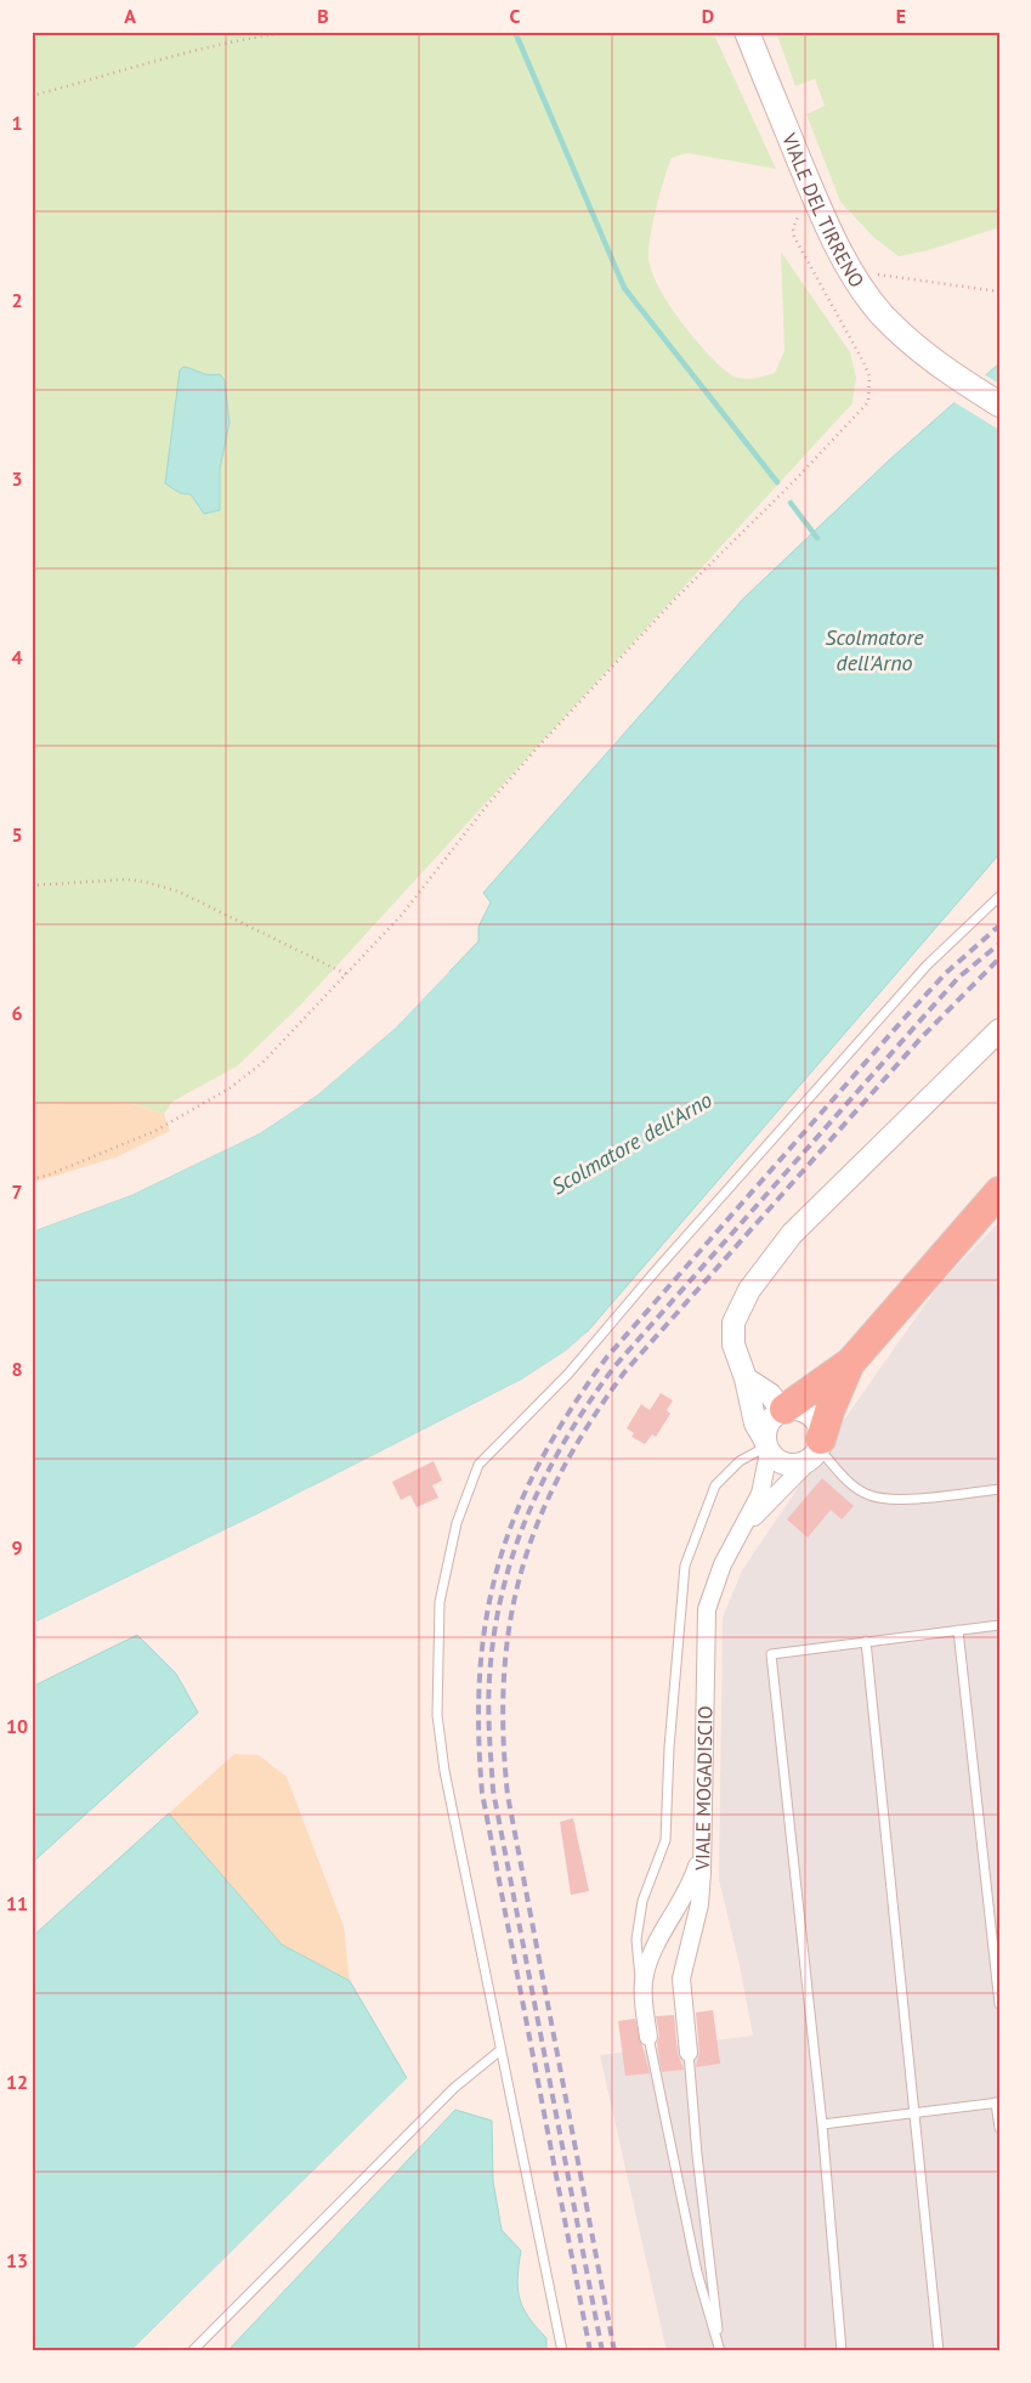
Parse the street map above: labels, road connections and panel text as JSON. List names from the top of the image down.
{
  "streets": {
    "main road": ["VIALE DEL TIRRENO"],
    "street": ["VIALE MOGADISCIO"]
  },
  "water": ["Scolmatore dell'Arno"],
  "grid": {
    "columns": [
      "A",
      "B",
      "C",
      "D",
      "E"
    ],
    "rows": [
      "1",
      "2",
      "3",
      "4",
      "5",
      "6",
      "7",
      "8",
      "9",
      "10",
      "11",
      "12",
      "13"
    ]
  }
}
